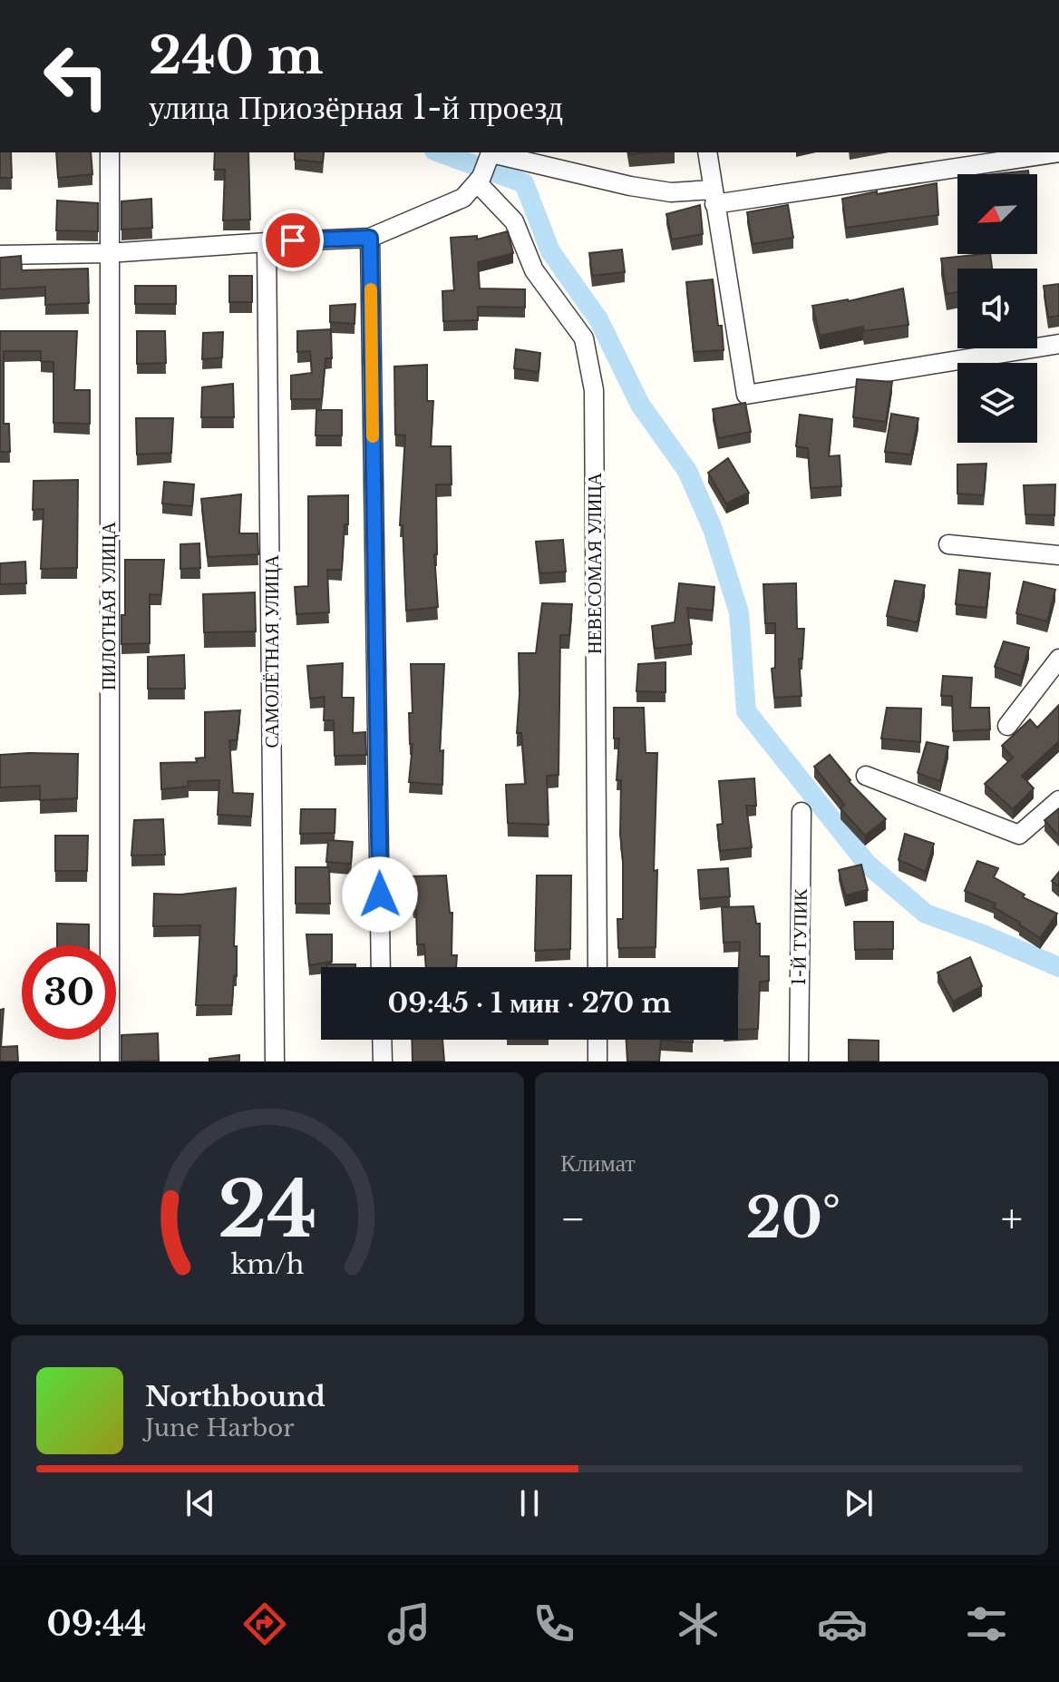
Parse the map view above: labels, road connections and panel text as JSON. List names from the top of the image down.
{
  "streets": {
    "street": [
      "НЕВЕСОМАЯ УЛИЦА",
      "ПИЛОТНАЯ УЛИЦА",
      "САМОЛЁТНАЯ УЛИЦА",
      "1-Й ТУПИК"
    ]
  },
  "north": "bottom left",
  "page": {
    "turn": ["240 m", "улица Приозёрная 1-й проезд"],
    "limit": "30",
    "trip": "09:45 · 1 мин · 270 m",
    "tile": "Климат",
    "heat": ["−", "20°", "+"],
    "song": ["Northbound", "June Harbor"],
    "tabs": "09:44",
    "gauge": ["24", "km/h"]
  }
}
